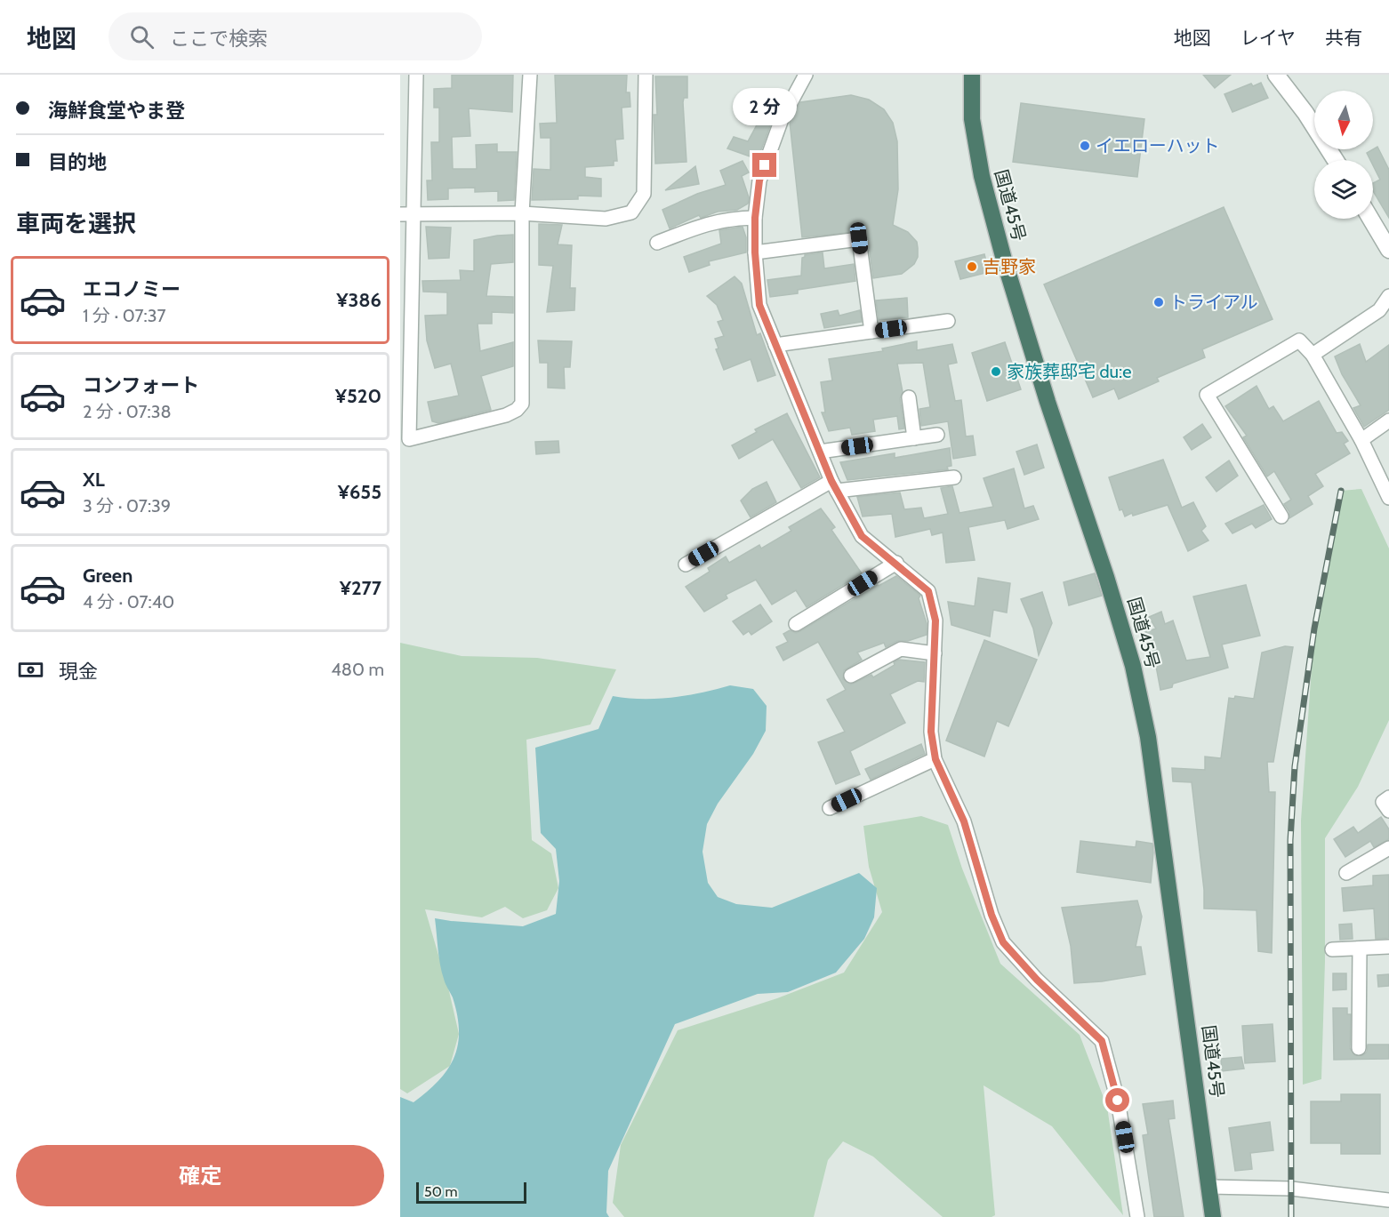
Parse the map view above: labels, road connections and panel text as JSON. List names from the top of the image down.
{
  "streets": {
    "highway": ["国道45号"]
  },
  "places": [
    "イエローハット",
    "吉野家",
    "トライアル",
    "家族葬邸宅 du:e"
  ],
  "scale_bar": "50 m",
  "north": "bottom",
  "page": {
    "header": "地図",
    "search": "ここで検索",
    "nav": ["地図", "レイヤ", "共有"],
    "banner": ["海鮮食堂やま登", "目的地"],
    "bubble": "2 分",
    "heading": "車両を選択",
    "list": [
      {
        "name": "エコノミー",
        "note": "1 分 · 07:37",
        "value": "¥386"
      },
      {
        "name": "コンフォート",
        "note": "2 分 · 07:38",
        "value": "¥520"
      },
      {
        "name": "XL",
        "note": "3 分 · 07:39",
        "value": "¥655"
      },
      {
        "name": "Green",
        "note": "4 分 · 07:40",
        "value": "¥277"
      }
    ],
    "pay": ["現金", "480 m"],
    "buttons": "確定",
    "scale": "50 m"
  }
}
